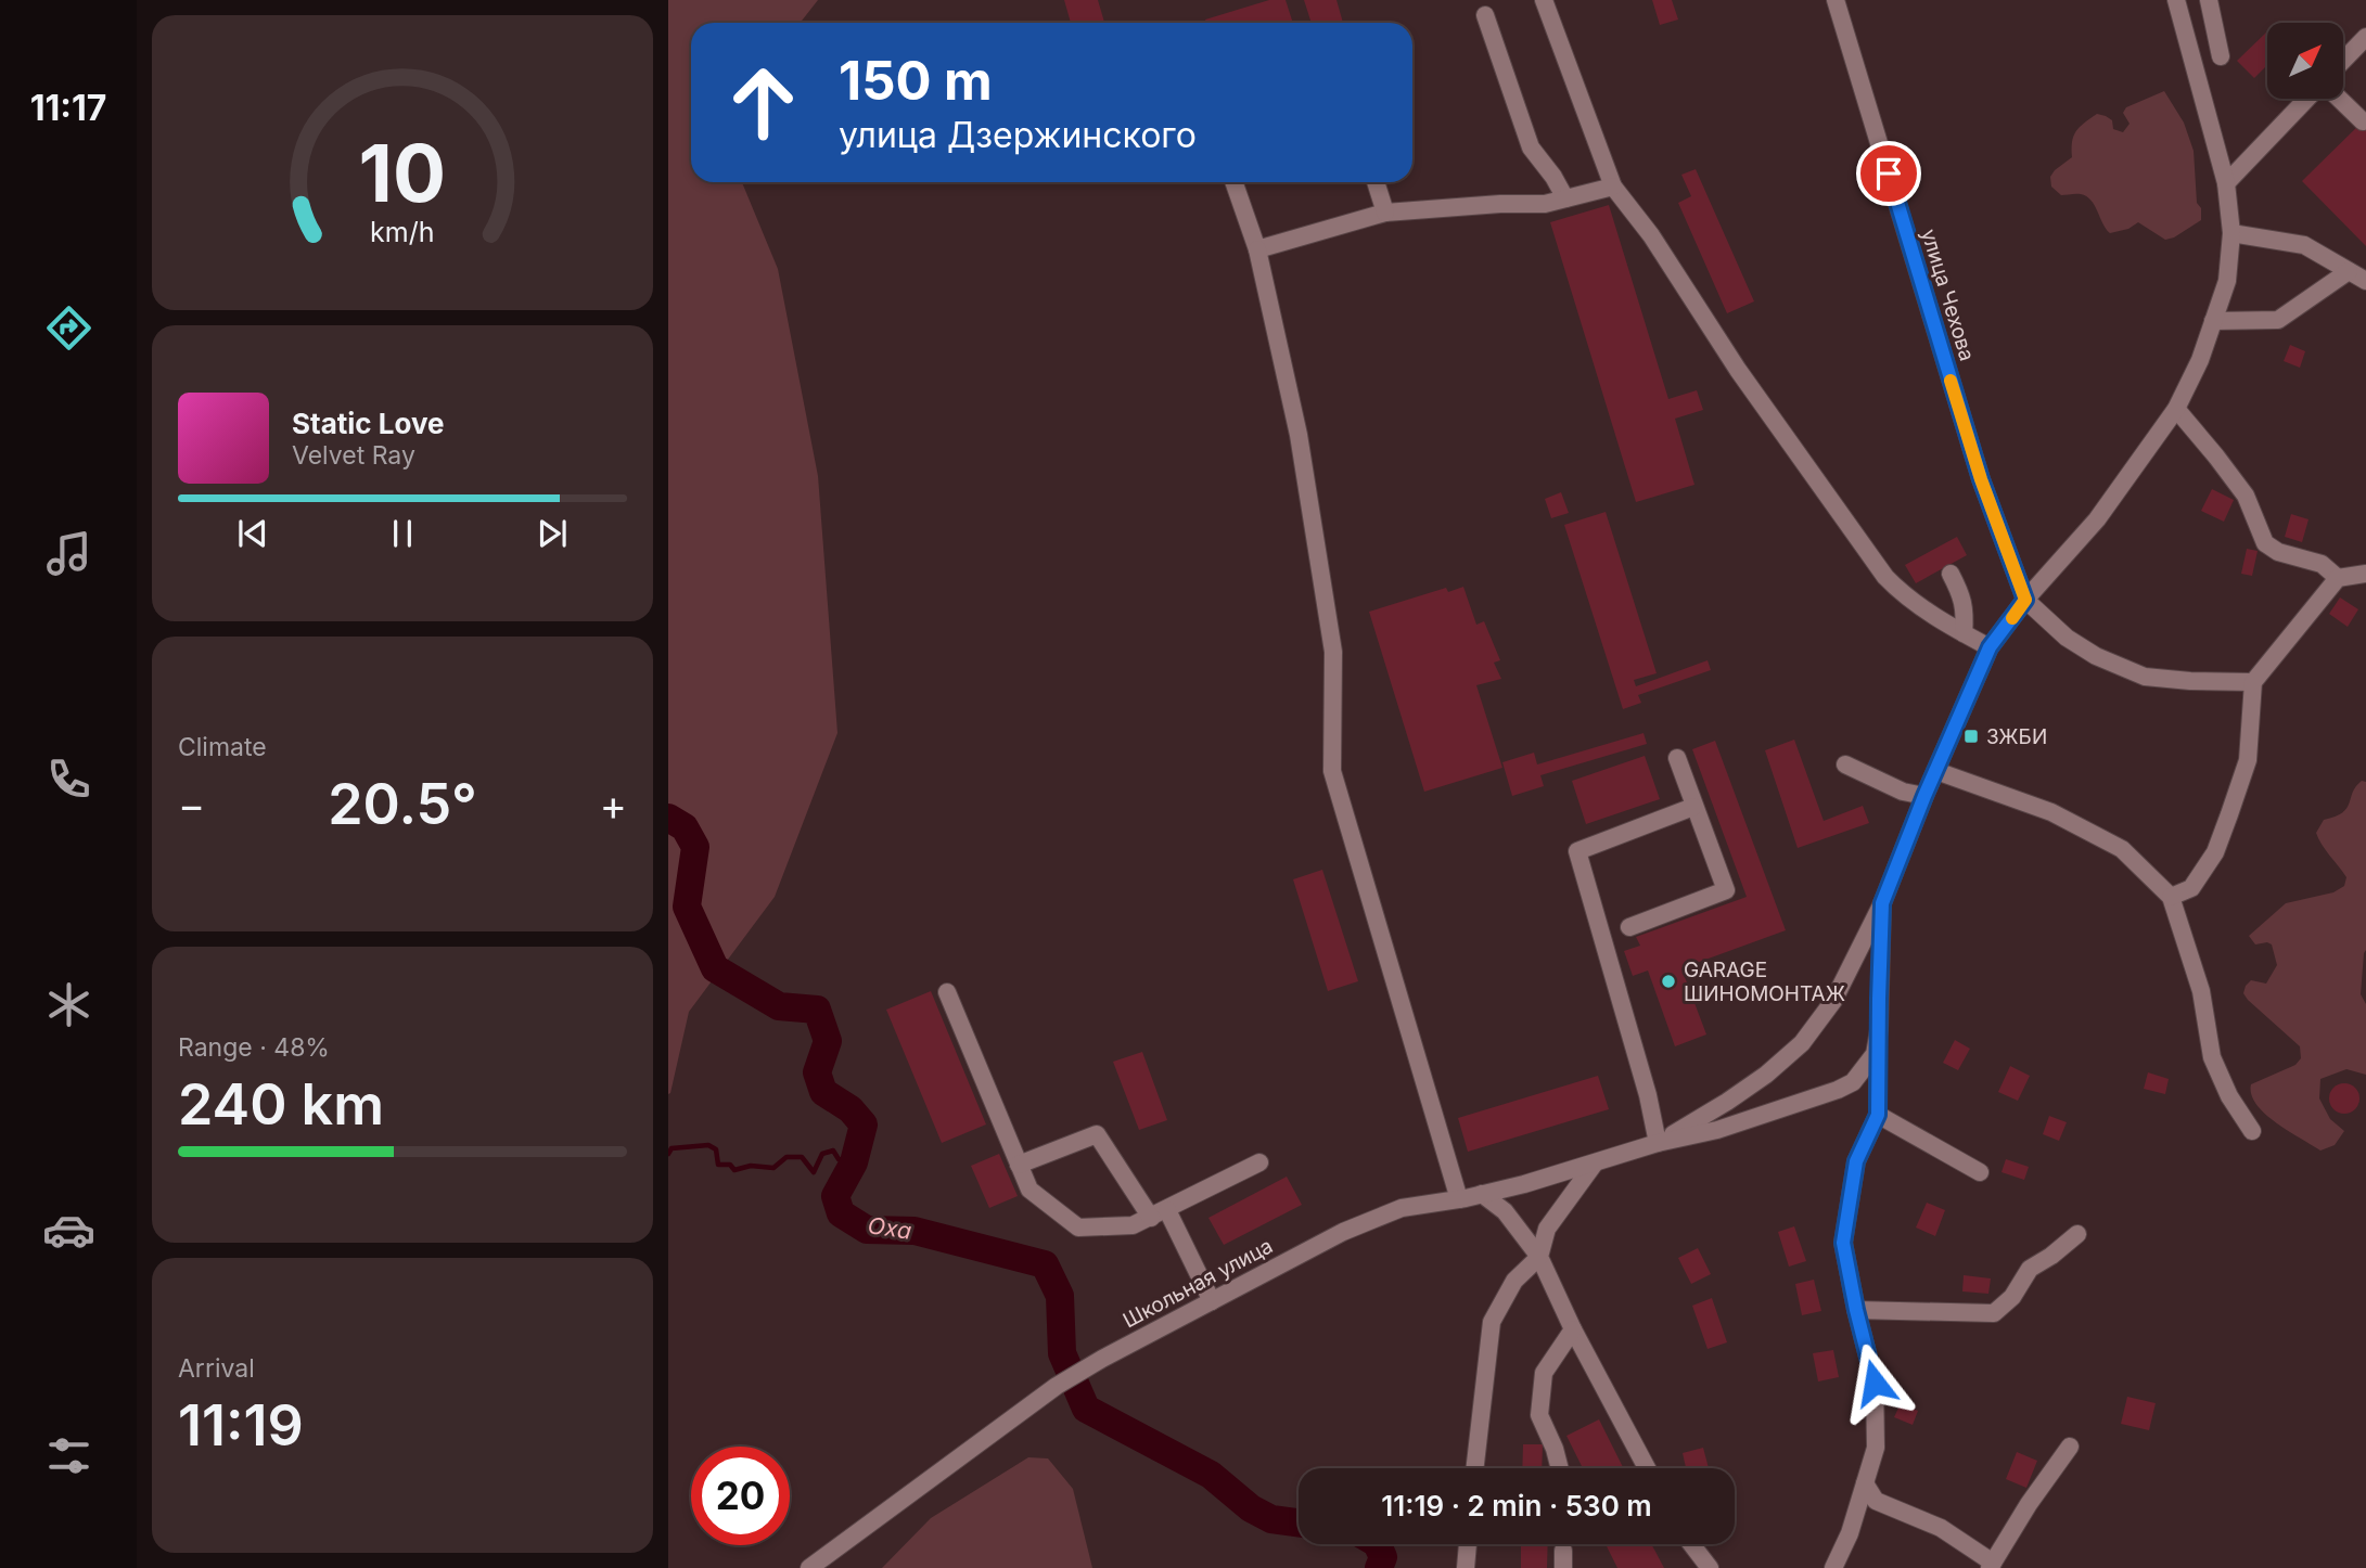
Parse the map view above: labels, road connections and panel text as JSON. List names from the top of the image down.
{
  "streets": {
    "street": ["улица Чехова", "Школьная улица"]
  },
  "water": ["Оха"],
  "places": {
    "transit": ["ЗЖБИ"],
    "other": ["GARAGE ШИНОМОНТАЖ"]
  },
  "north": "top right",
  "page": {
    "tabs": "11:17",
    "turn": ["150 m", "улица Дзержинского"],
    "song": ["Static Love", "Velvet Ray"],
    "tile": [
      "Climate",
      ["Range · 48%", "240 km"],
      ["Arrival", "11:19"]
    ],
    "heat": ["−", "20.5°", "+"],
    "limit": "20",
    "trip": "11:19 · 2 min · 530 m",
    "gauge": ["10", "km/h"]
  }
}
